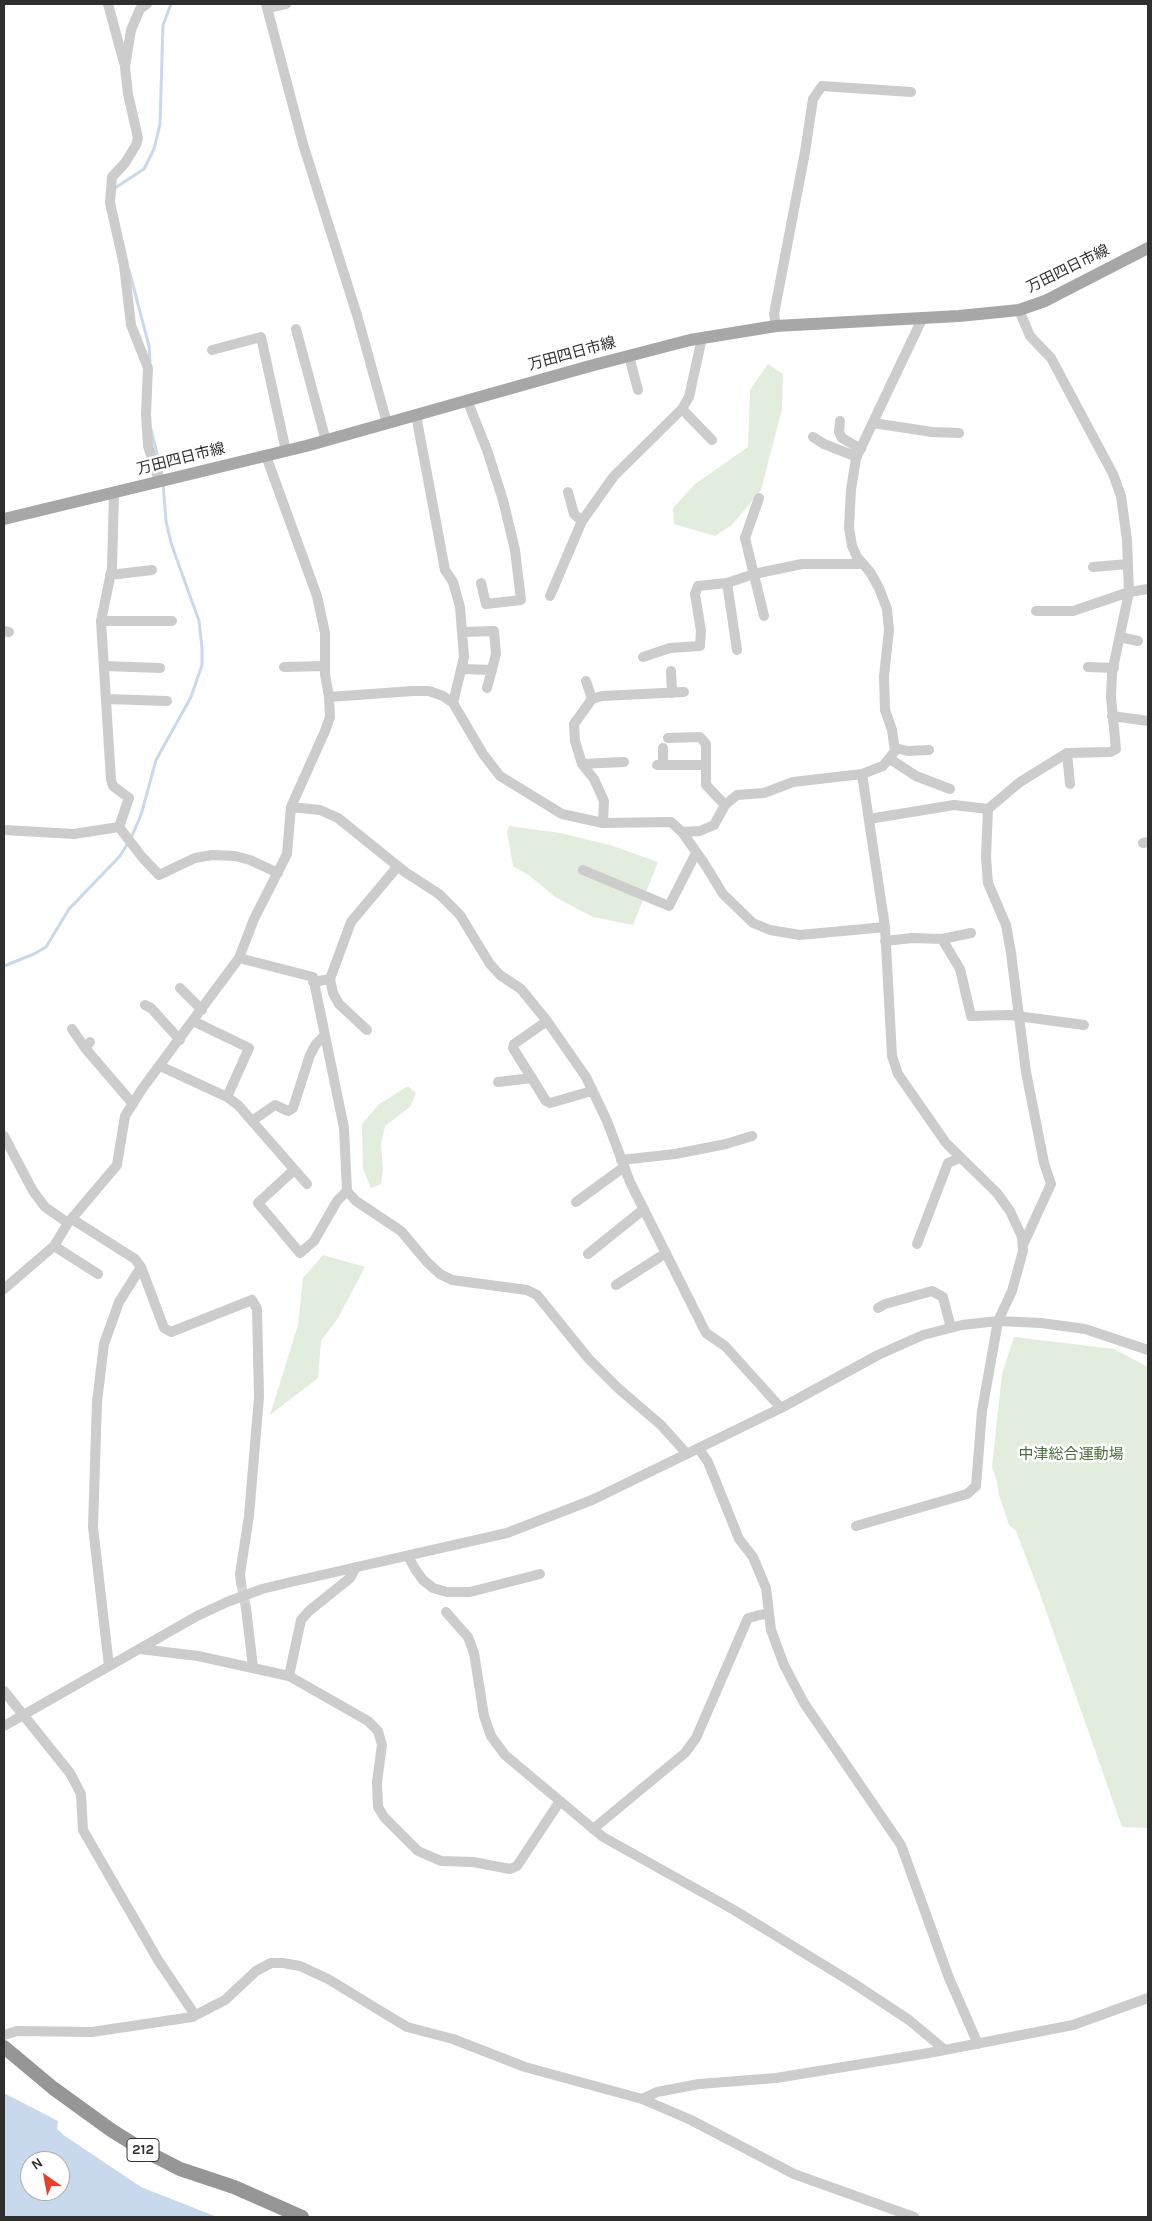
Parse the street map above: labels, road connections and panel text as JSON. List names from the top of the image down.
{
  "streets": {
    "highway": ["212"],
    "main road": ["万田四日市線"]
  },
  "parks": ["中津総合運動場"],
  "north": "top left"
}
